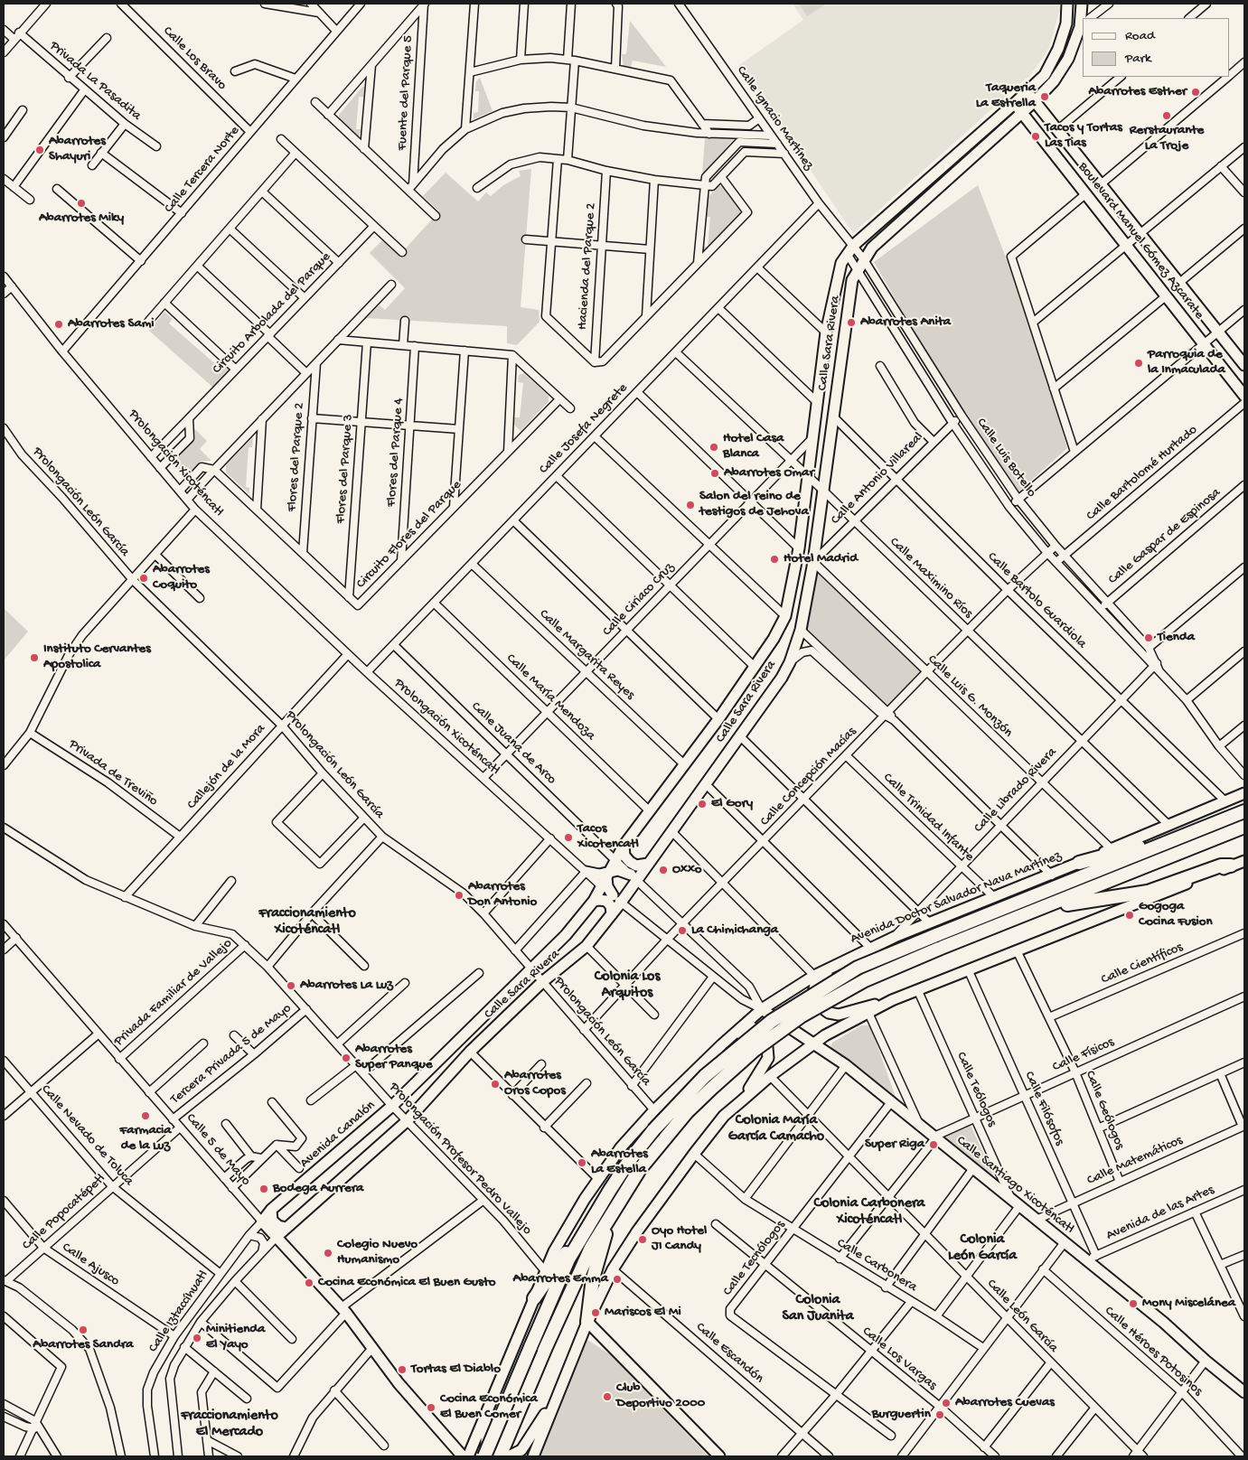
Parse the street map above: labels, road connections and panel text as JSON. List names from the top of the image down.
{
  "streets": {
    "highway": ["Avenida Doctor Salvador Nava Martínez"],
    "street": [
      "Calle Los Bravo",
      "Privada La Pasadita",
      "Fuente del Parque 5",
      "Calle Ignacio Martínez",
      "Calle Tercera Norte",
      "Boulevard Manuel Gómez Azcarate",
      "Hacienda del Parque 2",
      "Circuito Arbolada del Parque",
      "Calle Sara Rivera",
      "Calle Josefa Negrete",
      "Flores del Parque 4",
      "Flores del Parque 2",
      "Calle Luis Botello",
      "Prolongación Xicoténcatl",
      "Flores del Parque 3",
      "Calle Bartolomé Hurtado",
      "Calle Antonio Villareal",
      "Prolongación León García",
      "Circuito Flores del Parque",
      "Calle Gaspar de Espinosa",
      "Calle Maximino Ríos",
      "Calle Ciriaco Cruz",
      "Calle Bartolo Guardiola",
      "Calle Margarita Reyes",
      "Calle Luis G. Monzón",
      "Calle María Mendoza",
      "Calle Juana de Arco",
      "Callejón de la Mora",
      "Privada de Treviño",
      "Calle Concepción Macías",
      "Calle Librado Rivera",
      "Calle Trinidad Infante",
      "Calle Científicos",
      "Privada Familiar de Vallejo",
      "Tercera Privada 5 de Mayo",
      "Calle Físicos",
      "Calle Teólogos",
      "Calle Filósofos",
      "Calle Geólogos",
      "Avenida Canalón",
      "Calle Nevado de Toluca",
      "Calle 5 de Mayo",
      "Prolongación Profesor Pedro Vallejo",
      "Calle Matemáticos",
      "Calle Santiago Xicoténcatl",
      "Calle Popocatépetl",
      "Avenida de las Artes",
      "Calle Tecnólogos",
      "Calle Ajusco",
      "Calle Carbonera",
      "Calle Iztaccíhuatl",
      "Calle León García",
      "Calle Héroes Potosinos",
      "Calle Escandón",
      "Calle Los Vargas"
    ]
  },
  "crossings": [
    ["Calle Los Bravo", "Calle Tercera Norte"],
    ["Calle Ignacio Martínez", "Calle Sara Rivera"],
    ["Calle Ignacio Martínez", "Calle Josefa Negrete"],
    ["Calle Ignacio Martínez", "Calle Luis Botello"],
    ["Calle Tercera Norte", "Prolongación Xicoténcatl"],
    ["Boulevard Manuel Gómez Azcarate", "Calle Sara Rivera"],
    ["Circuito Arbolada del Parque", "Prolongación Xicoténcatl"],
    ["Calle Sara Rivera", "Calle Luis Botello"],
    ["Calle Sara Rivera", "Prolongación Xicoténcatl"],
    ["Calle Sara Rivera", "Calle Antonio Villareal"],
    ["Calle Sara Rivera", "Prolongación León García"],
    ["Calle Sara Rivera", "Calle Maximino Ríos"],
    ["Calle Sara Rivera", "Calle Ciriaco Cruz"],
    ["Calle Sara Rivera", "Calle Bartolo Guardiola"],
    ["Calle Sara Rivera", "Calle Margarita Reyes"],
    ["Calle Sara Rivera", "Calle Luis G. Monzón"],
    ["Calle Sara Rivera", "Calle María Mendoza"],
    ["Calle Sara Rivera", "Calle Juana de Arco"],
    ["Calle Sara Rivera", "Avenida Canalón"],
    ["Calle Sara Rivera", "Prolongación Profesor Pedro Vallejo"],
    ["Calle Josefa Negrete", "Prolongación Xicoténcatl"],
    ["Calle Josefa Negrete", "Calle Maximino Ríos"],
    ["Calle Josefa Negrete", "Calle Margarita Reyes"],
    ["Calle Josefa Negrete", "Calle María Mendoza"],
    ["Calle Josefa Negrete", "Calle Juana de Arco"],
    ["Flores del Parque 4", "Circuito Flores del Parque"],
    ["Flores del Parque 2", "Circuito Flores del Parque"],
    ["Calle Luis Botello", "Calle Bartolomé Hurtado"],
    ["Calle Luis Botello", "Calle Antonio Villareal"],
    ["Calle Luis Botello", "Calle Gaspar de Espinosa"],
    ["Calle Luis Botello", "Calle Concepción Macías"],
    ["Calle Luis Botello", "Calle Librado Rivera"],
    ["Prolongación Xicoténcatl", "Calle Ciriaco Cruz"],
    ["Prolongación Xicoténcatl", "Callejón de la Mora"],
    ["Flores del Parque 3", "Circuito Flores del Parque"],
    ["Calle Antonio Villareal", "Calle Maximino Ríos"],
    ["Calle Antonio Villareal", "Calle Bartolo Guardiola"],
    ["Calle Antonio Villareal", "Calle Luis G. Monzón"],
    ["Prolongación León García", "Callejón de la Mora"],
    ["Prolongación León García", "Calle Concepción Macías"],
    ["Prolongación León García", "Avenida Doctor Salvador Nava Martínez"],
    ["Calle Maximino Ríos", "Calle Ciriaco Cruz"],
    ["Calle Maximino Ríos", "Calle Concepción Macías"],
    ["Calle Maximino Ríos", "Calle Librado Rivera"],
    ["Calle Maximino Ríos", "Avenida Doctor Salvador Nava Martínez"],
    ["Calle Ciriaco Cruz", "Calle Margarita Reyes"],
    ["Calle Ciriaco Cruz", "Calle María Mendoza"],
    ["Calle Ciriaco Cruz", "Calle Juana de Arco"],
    ["Calle Bartolo Guardiola", "Calle Concepción Macías"],
    ["Calle Bartolo Guardiola", "Calle Librado Rivera"],
    ["Calle Bartolo Guardiola", "Avenida Doctor Salvador Nava Martínez"],
    ["Calle Luis G. Monzón", "Calle Concepción Macías"],
    ["Calle Luis G. Monzón", "Calle Librado Rivera"],
    ["Calle Luis G. Monzón", "Avenida Doctor Salvador Nava Martínez"],
    ["Callejón de la Mora", "Privada de Treviño"],
    ["Callejón de la Mora", "Prolongación Profesor Pedro Vallejo"],
    ["Calle Concepción Macías", "Calle Trinidad Infante"],
    ["Calle Librado Rivera", "Calle Trinidad Infante"],
    ["Calle Librado Rivera", "Avenida Doctor Salvador Nava Martínez"],
    ["Calle Trinidad Infante", "Avenida Doctor Salvador Nava Martínez"],
    ["Avenida Doctor Salvador Nava Martínez", "Prolongación Profesor Pedro Vallejo"],
    ["Avenida Doctor Salvador Nava Martínez", "Calle Santiago Xicoténcatl"],
    ["Calle Científicos", "Calle Geólogos"],
    ["Privada Familiar de Vallejo", "Calle 5 de Mayo"],
    ["Privada Familiar de Vallejo", "Prolongación Profesor Pedro Vallejo"],
    ["Tercera Privada 5 de Mayo", "Calle 5 de Mayo"],
    ["Tercera Privada 5 de Mayo", "Prolongación Profesor Pedro Vallejo"],
    ["Calle Físicos", "Calle Teólogos"],
    ["Calle Físicos", "Calle Filósofos"],
    ["Calle Físicos", "Calle Geólogos"],
    ["Calle Físicos", "Calle Santiago Xicoténcatl"],
    ["Calle Teólogos", "Calle Santiago Xicoténcatl"],
    ["Calle Filósofos", "Calle Matemáticos"],
    ["Calle Filósofos", "Calle Santiago Xicoténcatl"],
    ["Calle Filósofos", "Avenida de las Artes"],
    ["Calle Geólogos", "Calle Matemáticos"],
    ["Avenida Canalón", "Calle 5 de Mayo"],
    ["Avenida Canalón", "Prolongación Profesor Pedro Vallejo"],
    ["Avenida Canalón", "Calle Iztaccíhuatl"],
    ["Calle Nevado de Toluca", "Calle Popocatépetl"],
    ["Calle Nevado de Toluca", "Calle Iztaccíhuatl"],
    ["Calle 5 de Mayo", "Calle Popocatépetl"],
    ["Calle 5 de Mayo", "Calle Iztaccíhuatl"],
    ["Calle Matemáticos", "Calle Santiago Xicoténcatl"],
    ["Calle Santiago Xicoténcatl", "Avenida de las Artes"],
    ["Calle Santiago Xicoténcatl", "Calle Tecnólogos"],
    ["Calle Popocatépetl", "Calle Ajusco"],
    ["Calle Tecnólogos", "Calle Carbonera"],
    ["Calle Tecnólogos", "Calle León García"],
    ["Calle Tecnólogos", "Calle Los Vargas"],
    ["Calle Ajusco", "Calle Iztaccíhuatl"]
  ],
  "districts": [
    "Fraccionamiento Xicoténcatl",
    "Colonia Los Arquitos",
    "Colonia María García Camacho",
    "Colonia Carbonera Xicoténcatl",
    "Colonia León García",
    "Colonia San Juanita",
    "Fraccionamiento El Mercado"
  ],
  "places": [
    "Abarrotes Esther",
    "Taqueria La Estrella",
    "Rerstaurante La Troje",
    "Tacos y Tortas Las Tias",
    "Abarrotes Shayuri",
    "Abarrotes Miky",
    "Abarrotes Anita",
    "Abarrotes Sami",
    "Parroquia de la Inmaculada",
    "Hotel Casa Blanca",
    "Abarrotes Omar",
    "Salon del reino de testigos de Jehova",
    "Hotel Madrid",
    "Abarrotes Coquito",
    "Tienda",
    "Instituto Cervantes Apostolica",
    "El Gory",
    "Tacos Xicotencatl",
    "Oxxo",
    "Abarrotes Don Antonio",
    "Gogoga Cocina Fusion",
    "La Chimichanga",
    "Abarrotes La Luz",
    "Abarrotes Super Panque",
    "Abarrotes Oros Copos",
    "Farmacia de la Luz",
    "Super Riga",
    "Abarrotes La Estella",
    "Bodega Aurrera",
    "Oyo Hotel JI Candy",
    "Colegio Nuevo Humanismo",
    "Abarrotes Emma",
    "Cocina Económica El Buen Gusto",
    "Mony Miscelánea",
    "Mariscos El Mi",
    "Abarrotes Sandra",
    "Minitienda El Yayo",
    "Tortas El Diablo",
    "Club Deportivo 2000",
    "Abarrotes Cuevas",
    "Cocina Económica El Buen Comer",
    "Burguertin"
  ],
  "legend": ["Road", "Park"]
}
